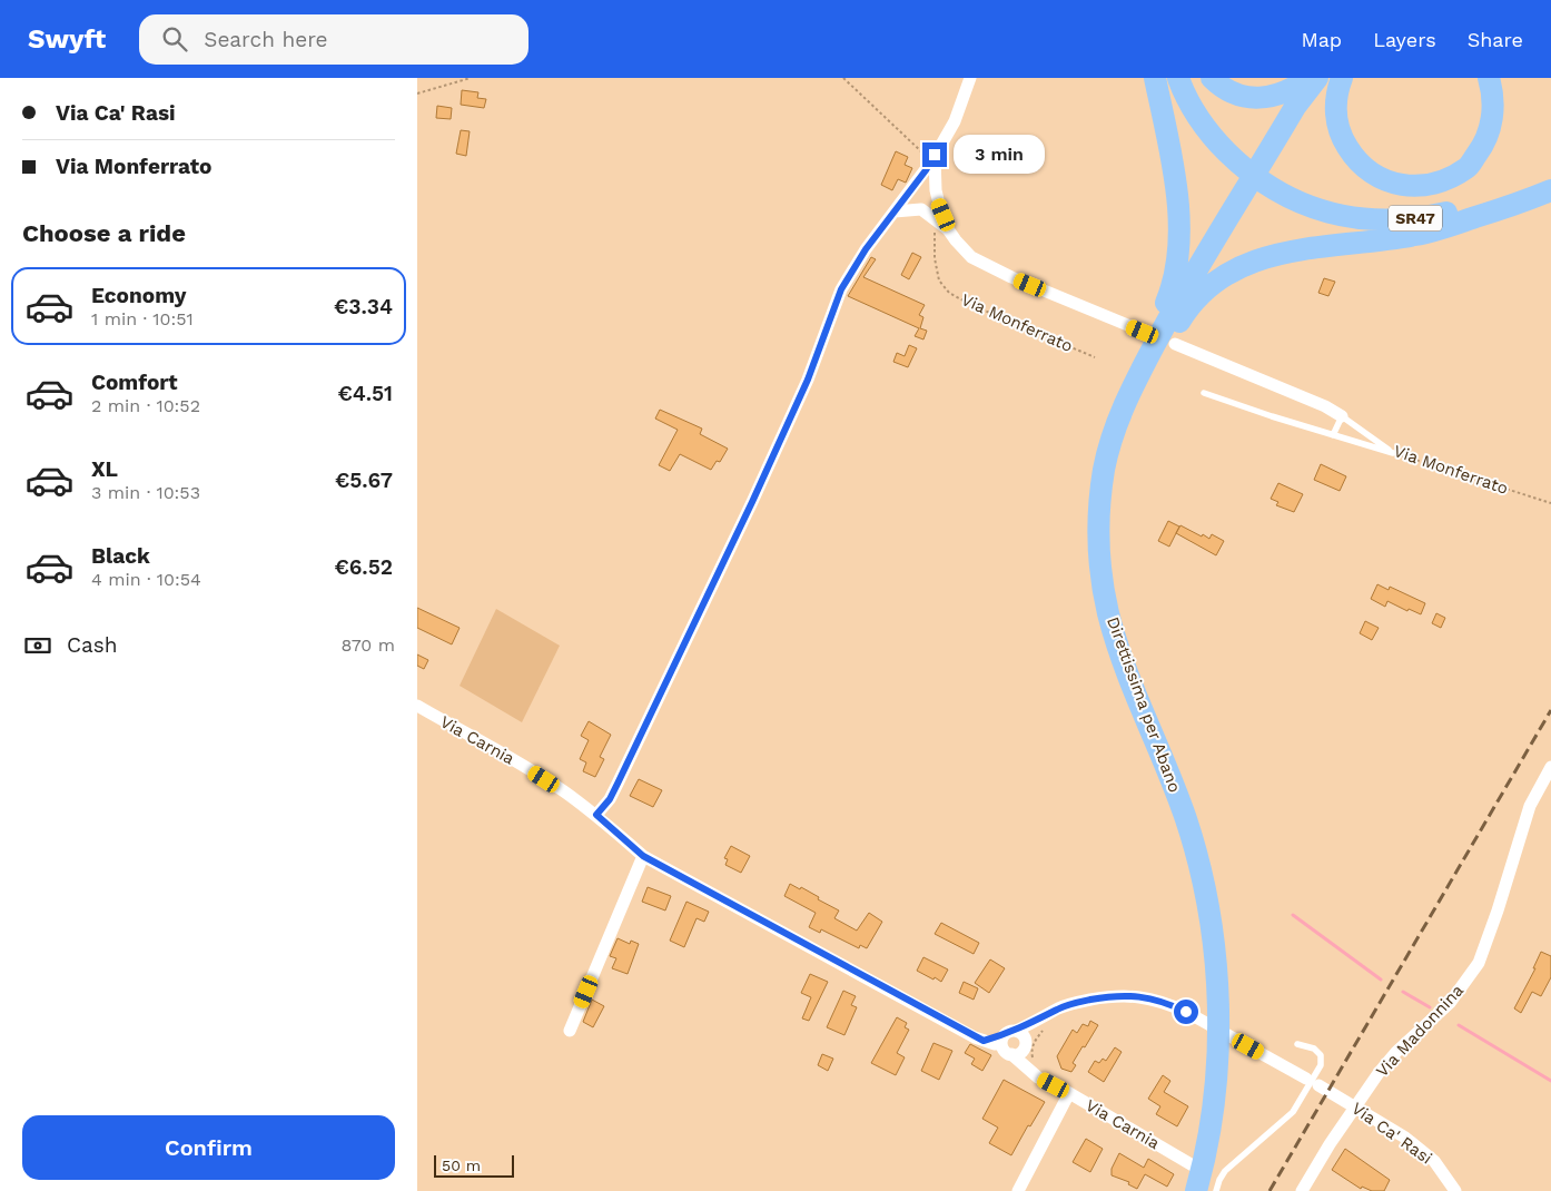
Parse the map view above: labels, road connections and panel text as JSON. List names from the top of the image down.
{
  "streets": {
    "highway": ["SR47", "Direttissima per Abano"],
    "street": [
      "Via Monferrato",
      "Via Carnia",
      "Via Madonnina",
      "Via Ca' Rasi"
    ]
  },
  "crossings": [
    ["Via Carnia", "Via Ca' Rasi"]
  ],
  "scale_bar": "50 m",
  "page": {
    "header": "Swyft",
    "search": "Search here",
    "nav": ["Map", "Layers", "Share"],
    "banner": ["Via Ca' Rasi", "Via Monferrato"],
    "bubble": "3 min",
    "heading": "Choose a ride",
    "list": [
      {
        "name": "Economy",
        "note": "1 min · 10:51",
        "value": "€3.34"
      },
      {
        "name": "Comfort",
        "note": "2 min · 10:52",
        "value": "€4.51"
      },
      {
        "name": "XL",
        "note": "3 min · 10:53",
        "value": "€5.67"
      },
      {
        "name": "Black",
        "note": "4 min · 10:54",
        "value": "€6.52"
      }
    ],
    "pay": ["Cash", "870 m"],
    "buttons": "Confirm",
    "scale": "50 m"
  }
}
